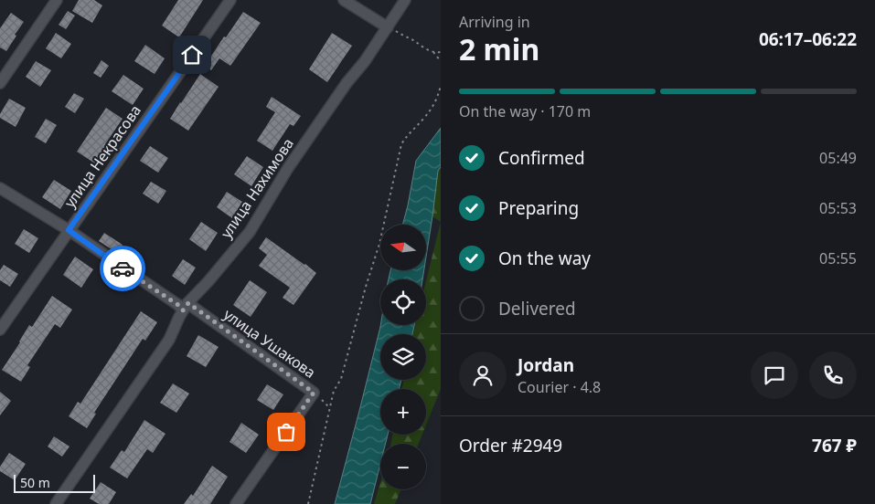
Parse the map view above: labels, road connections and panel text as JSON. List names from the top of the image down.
{
  "streets": {
    "street": ["улица Некрасова", "улица Нахимова", "улица Ушакова"]
  },
  "crossings": [
    ["улица Нахимова", "улица Ушакова"]
  ],
  "scale_bar": "50 m",
  "north": "left",
  "page": {
    "heading": ["2 min", "Arriving in", "06:17–06:22"],
    "panel": [
      "Jordan",
      "Courier · 4.8",
      "Order #2949",
      "767 ₽"
    ],
    "bar": "On the way · 170 m",
    "list": [
      ["Confirmed", "05:49"],
      ["Preparing", "05:53"],
      ["On the way", "05:55"],
      "Delivered"
    ],
    "map_buttons": ["+", "−"],
    "scale": "50 m"
  }
}
